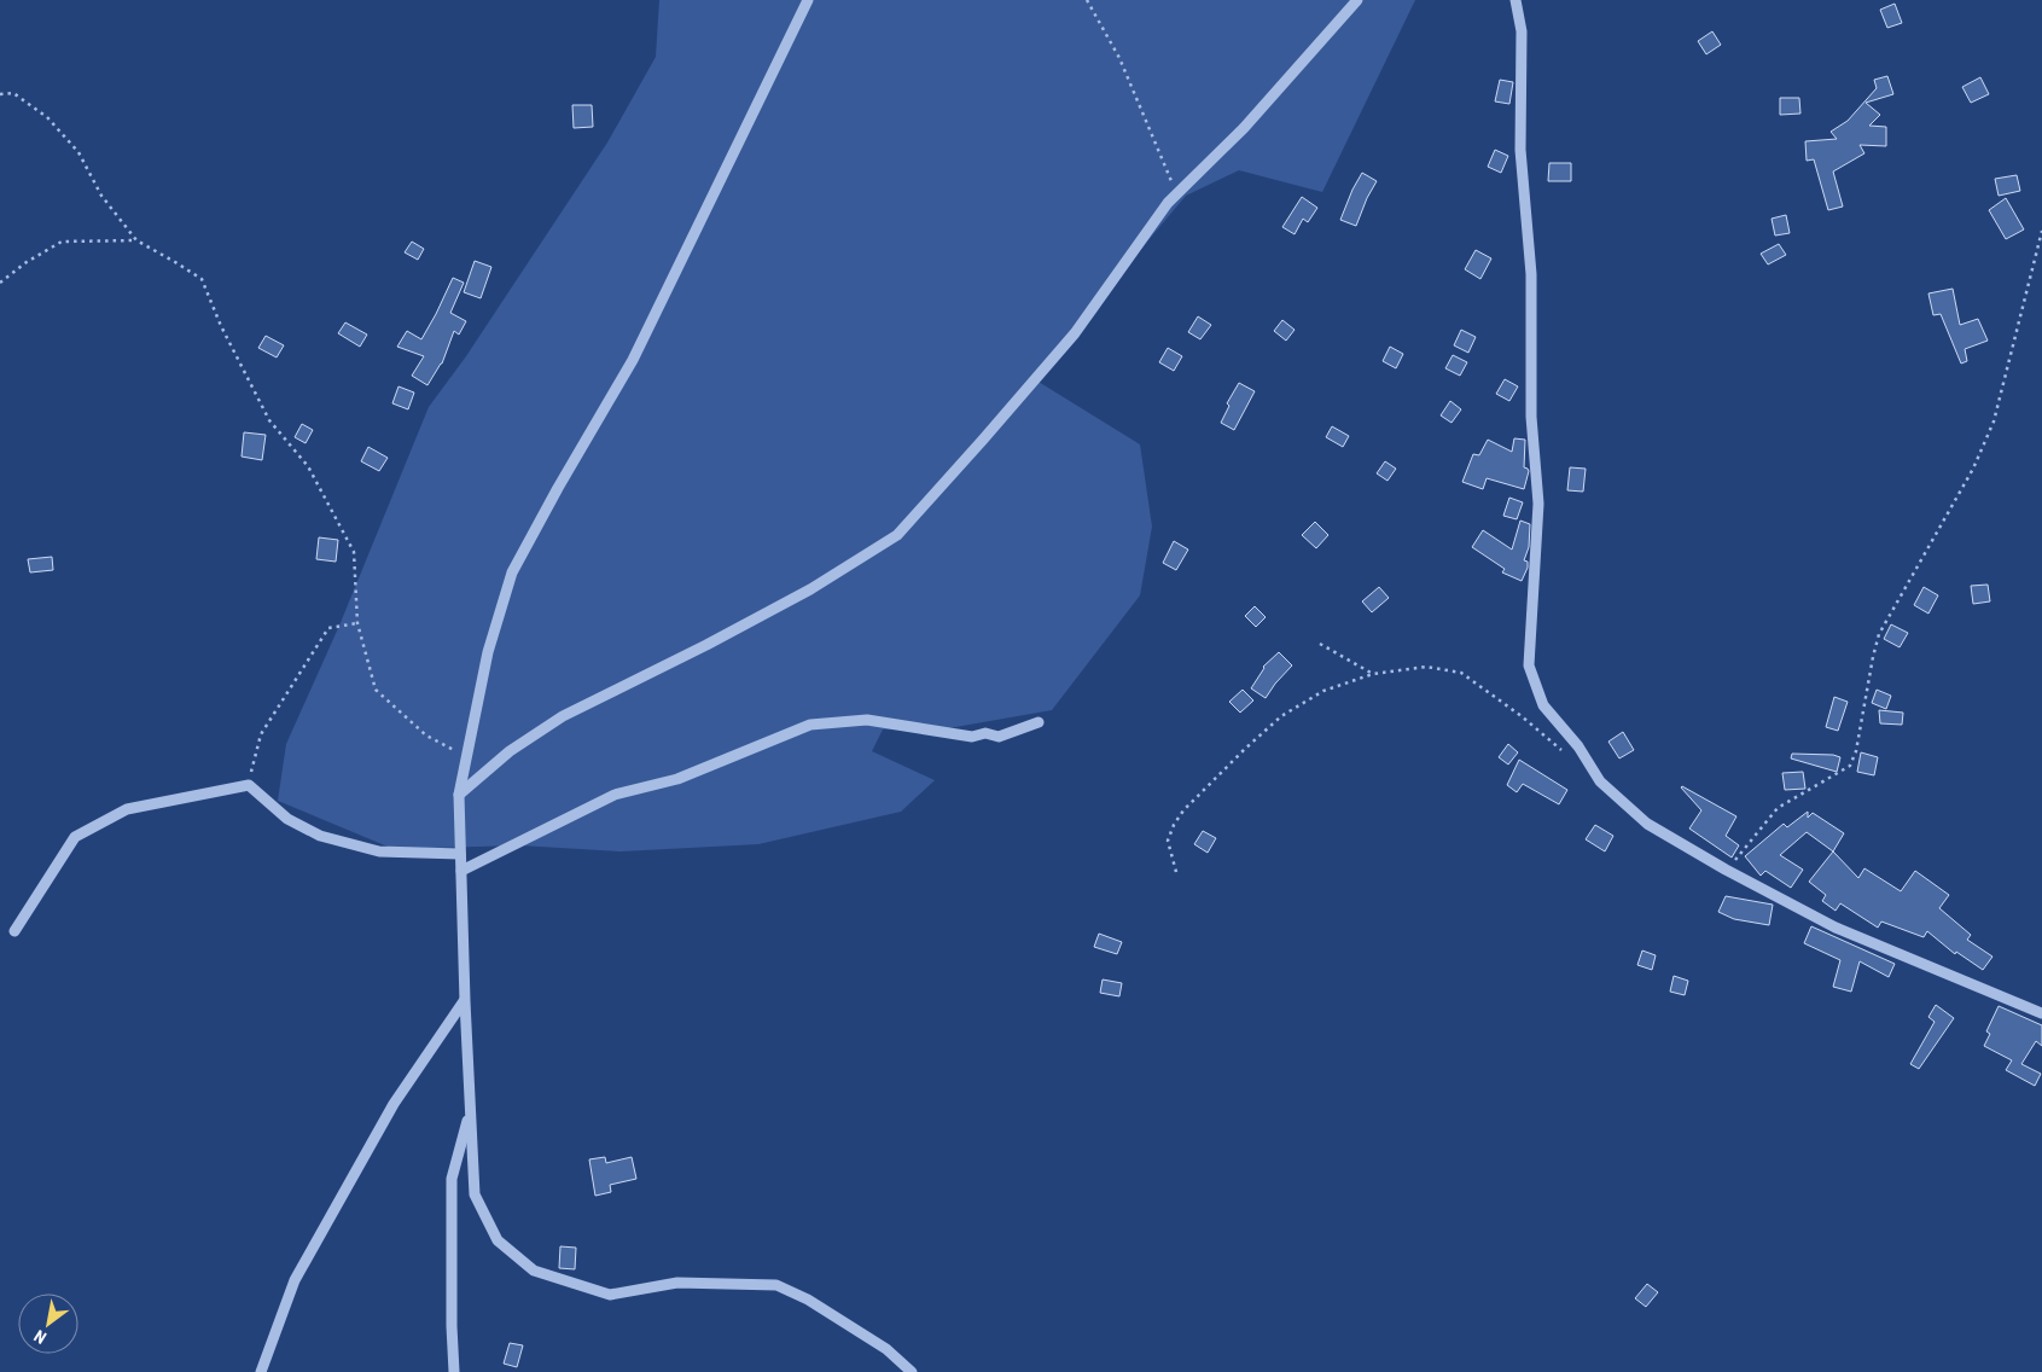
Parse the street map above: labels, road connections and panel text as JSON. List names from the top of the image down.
{
  "north": "bottom left"
}
